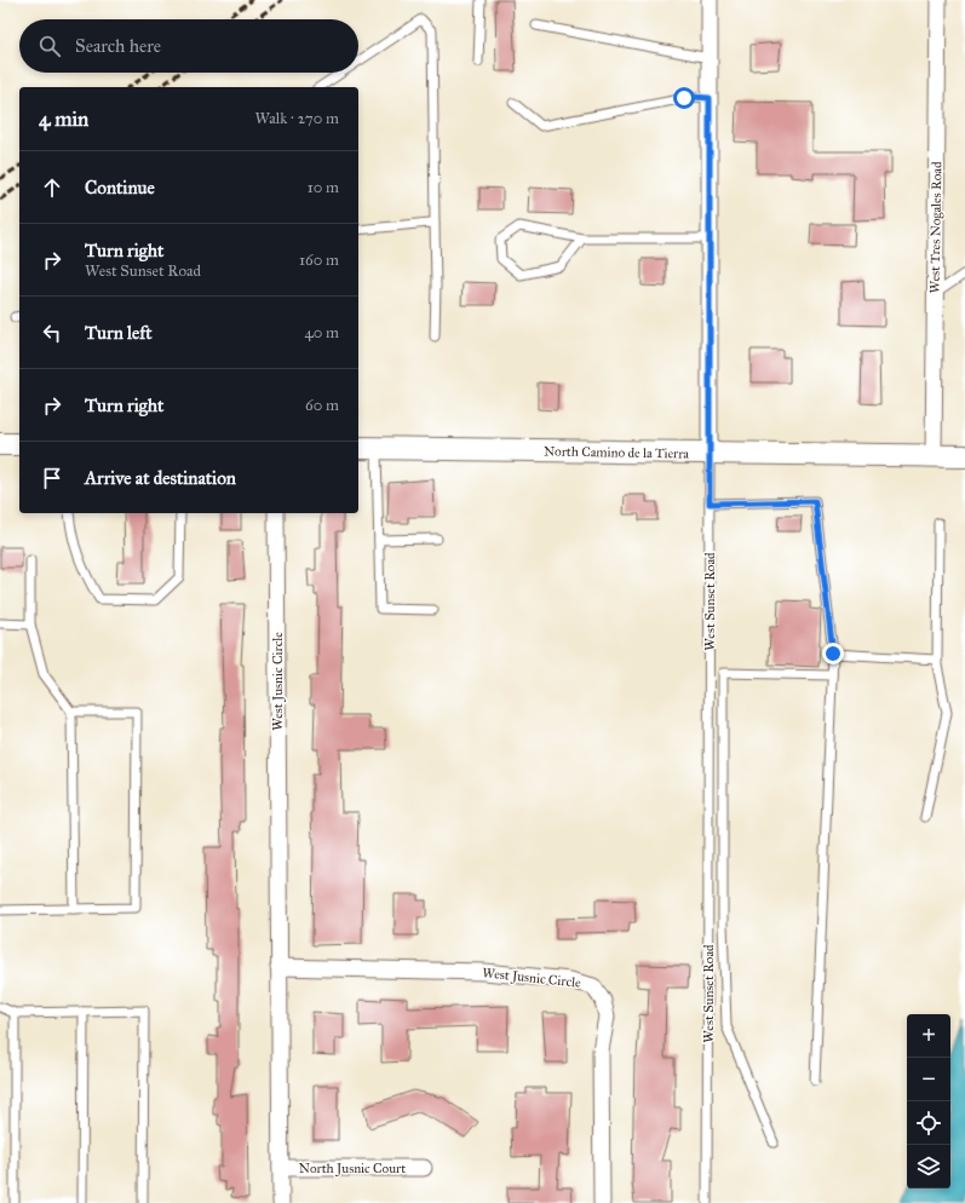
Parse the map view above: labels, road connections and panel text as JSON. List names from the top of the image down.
{
  "streets": {
    "street": [
      "West Tres Nogales Road",
      "North Camino de la Tierra",
      "West Sunset Road",
      "West Jusnic Circle",
      "North Jusnic Court"
    ]
  },
  "crossings": [
    ["West Tres Nogales Road", "North Camino de la Tierra"],
    ["North Camino de la Tierra", "West Sunset Road"],
    ["West Jusnic Circle", "North Jusnic Court"]
  ],
  "page": {
    "search": "Search here",
    "heading": ["4 min", "Walk · 270 m"],
    "list": [
      ["Continue", "10 m"],
      ["Turn right", "West Sunset Road", "160 m"],
      ["Turn left", "40 m"],
      ["Turn right", "60 m"],
      "Arrive at destination"
    ],
    "map_buttons": ["+", "−"]
  }
}
